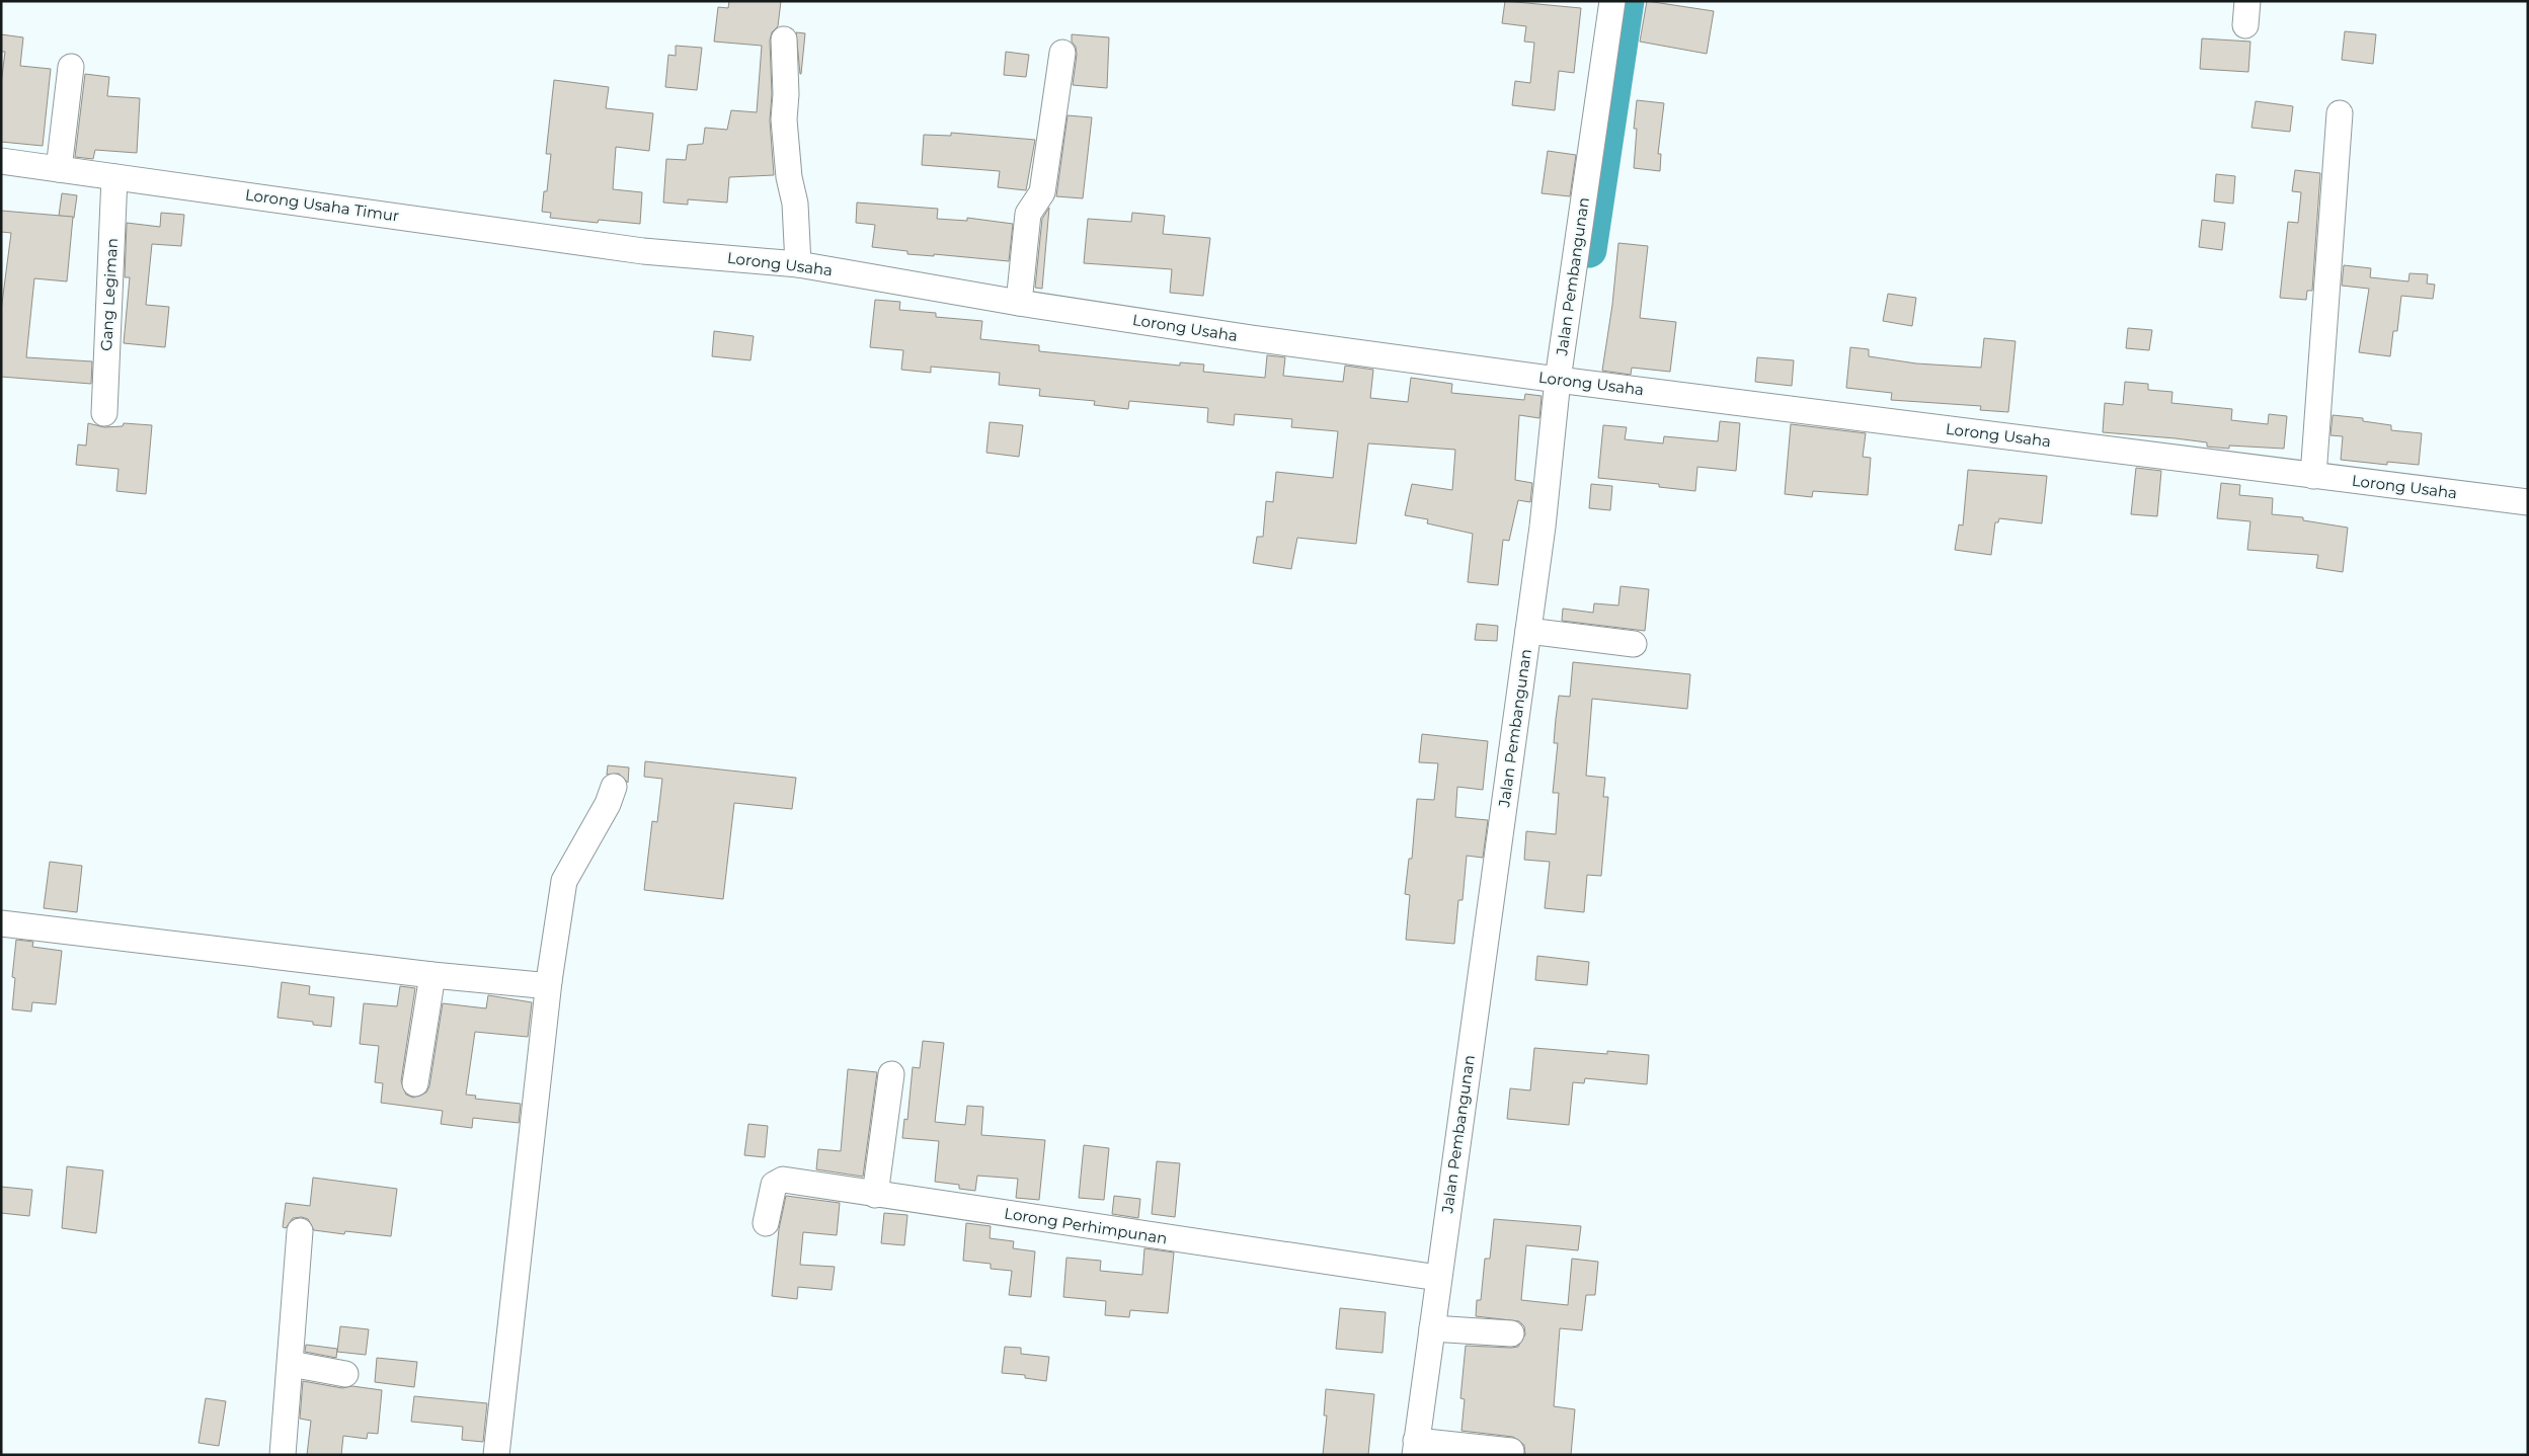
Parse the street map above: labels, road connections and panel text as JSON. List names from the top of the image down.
{
  "streets": {
    "street": [
      "Lorong Usaha Timur",
      "Lorong Usaha",
      "Jalan Pembangunan",
      "Gang Legiman",
      "Lorong Perhimpunan"
    ]
  },
  "crossings": [
    ["Lorong Usaha Timur", "Lorong Usaha"],
    ["Lorong Usaha Timur", "Gang Legiman"],
    ["Lorong Usaha", "Jalan Pembangunan"],
    ["Jalan Pembangunan", "Lorong Perhimpunan"]
  ]
}
